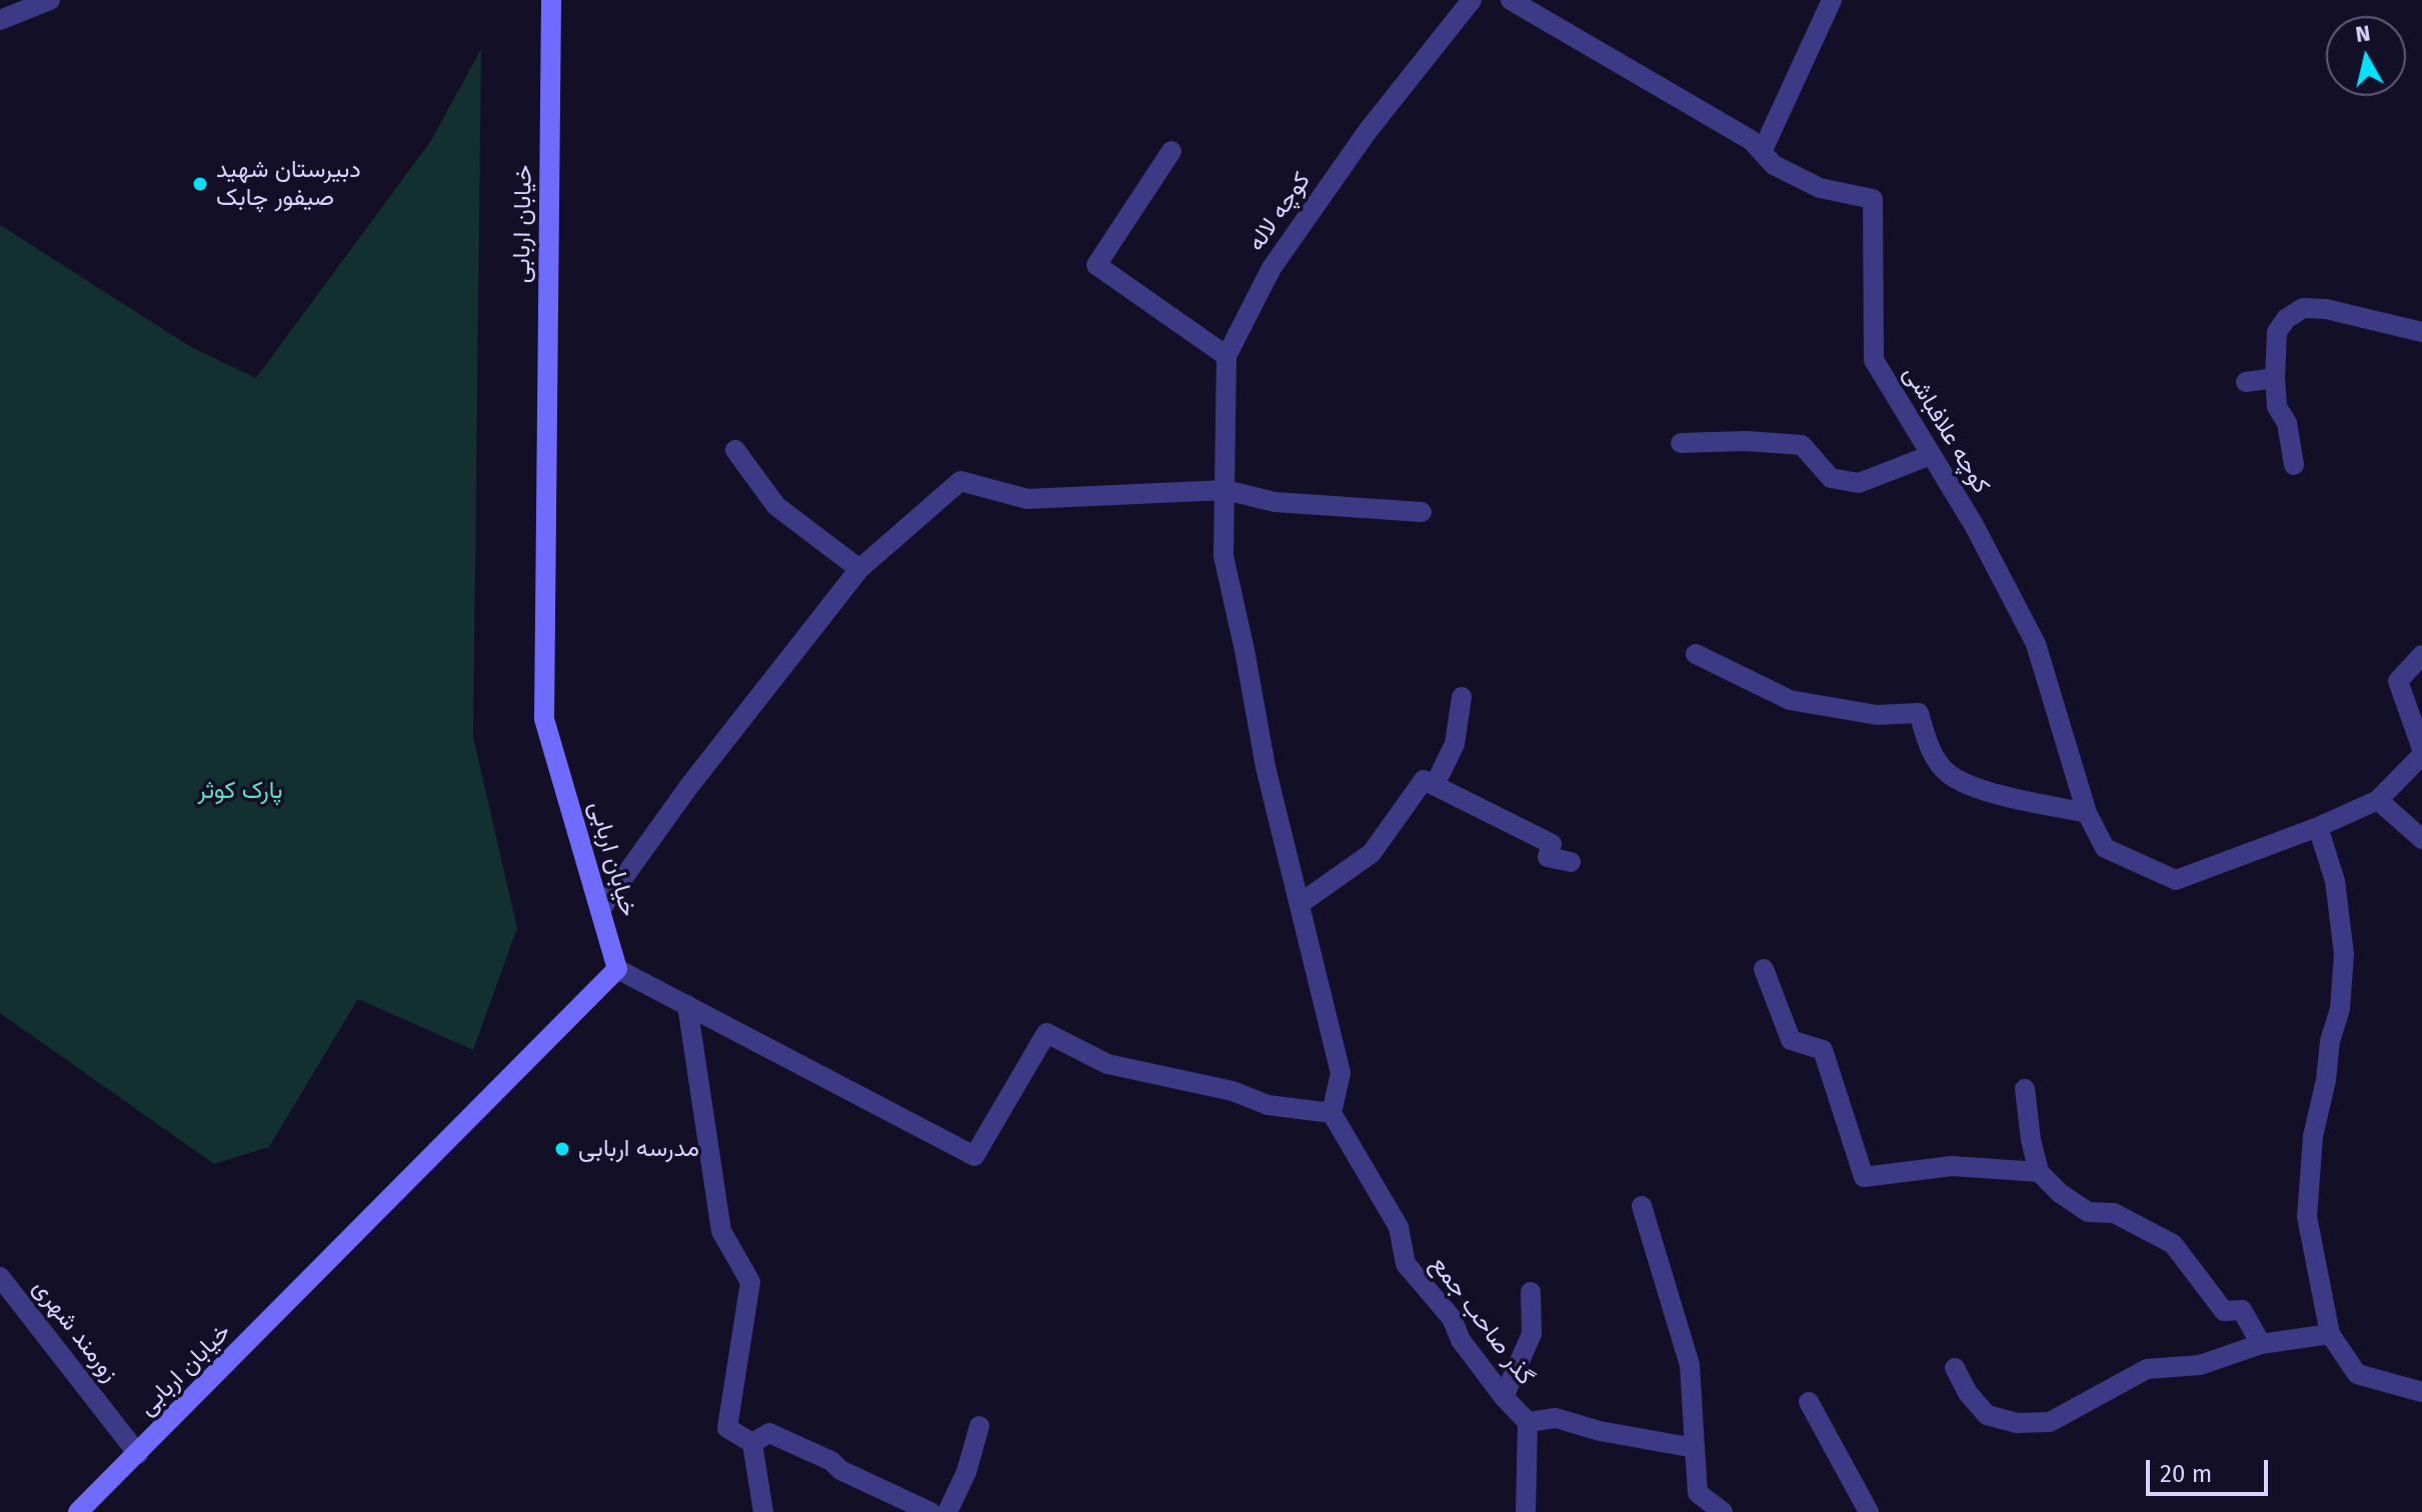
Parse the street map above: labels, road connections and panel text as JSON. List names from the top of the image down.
{
  "streets": {
    "street": [
      "کوچه لاله",
      "خیابان اربابی",
      "کوچه علافباشی",
      "گذر صاحب جمع",
      "زورمند شهری"
    ]
  },
  "crossings": [
    ["کوچه لاله", "گذر صاحب جمع"],
    ["خیابان اربابی", "زورمند شهری"]
  ],
  "parks": ["پارک کوثر"],
  "places": ["دبیرستان شهید صیفور چابک", "مدرسه اربابی"],
  "scale_bar": "20 m",
  "north": "top"
}
